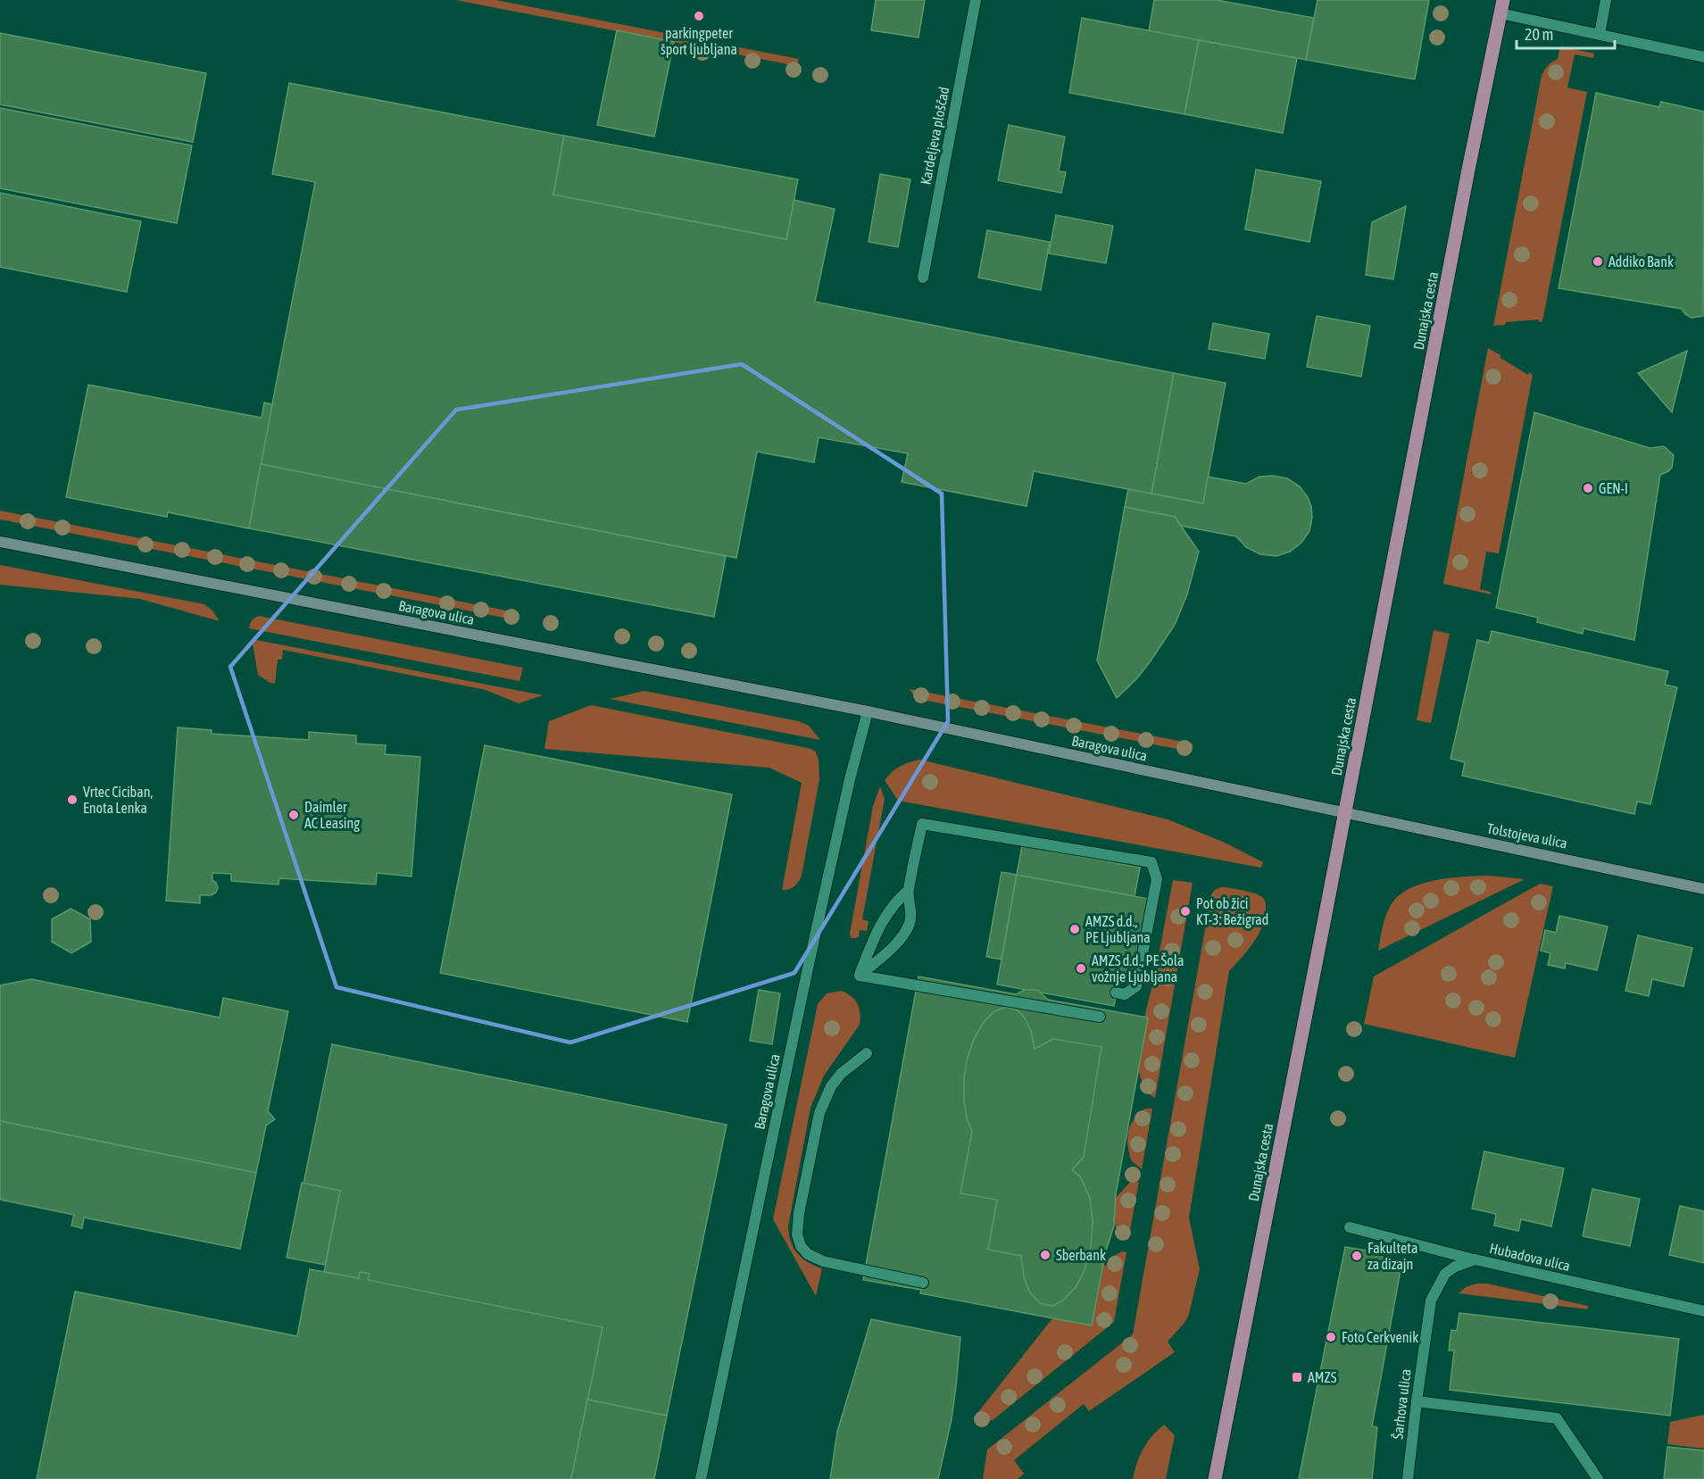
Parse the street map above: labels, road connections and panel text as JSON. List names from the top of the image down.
{
  "streets": {
    "main road": ["Dunajska cesta"],
    "street": [
      "Kardeljeva ploščad",
      "Baragova ulica",
      "Tolstojeva ulica",
      "Hubadova ulica",
      "Šarhova ulica"
    ]
  },
  "crossings": [
    ["Dunajska cesta", "Baragova ulica"],
    ["Dunajska cesta", "Tolstojeva ulica"],
    ["Baragova ulica", "Tolstojeva ulica"],
    ["Hubadova ulica", "Šarhova ulica"]
  ],
  "places": {
    "other": [
      "parkingpeter šport ljubljana",
      "Addiko Bank",
      "GEN-I",
      "Vrtec Ciciban, Enota Lenka",
      "Daimler AC Leasing",
      "Pot ob žici KT-3: Bežigrad",
      "AMZS d.d., PE Ljubljana",
      "AMZS d.d., PE Šola vožnje Ljubljana",
      "Sberbank",
      "Fakulteta za dizajn",
      "Foto Cerkvenik"
    ],
    "transit": ["AMZS"]
  },
  "scale_bar": "20 m"
}
